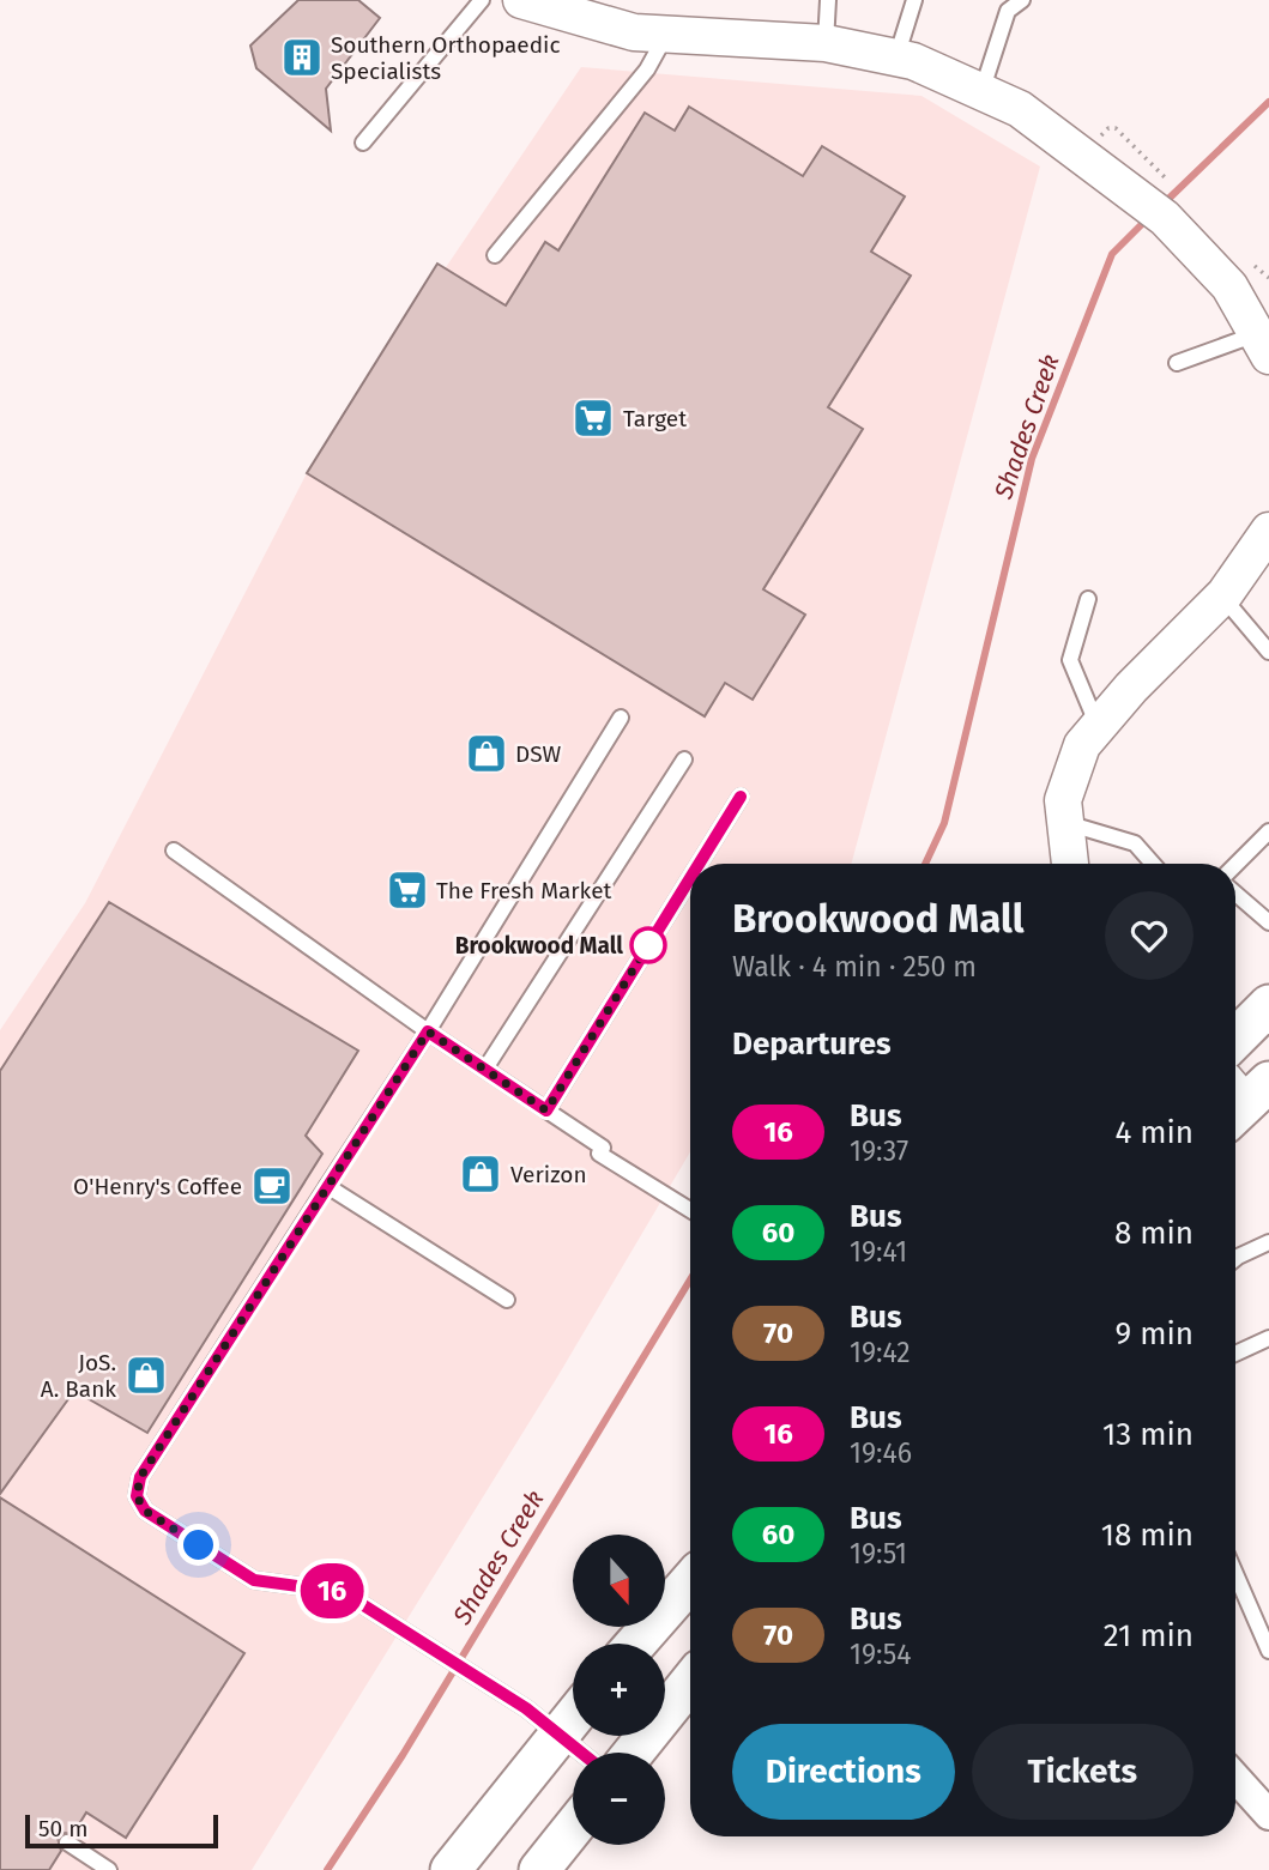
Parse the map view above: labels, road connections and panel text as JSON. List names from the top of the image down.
{
  "water": ["Shades Creek"],
  "places": {
    "building": ["Southern Orthopaedic Specialists"],
    "supermarket": ["Target", "The Fresh Market"],
    "shop": ["DSW", "Verizon", "JoS. A. Bank"],
    "other": ["Brookwood Mall"],
    "cafe": ["O'Henry's Coffee"]
  },
  "lines": ["bus line 16"],
  "scale_bar": "50 m",
  "north": "bottom",
  "page": {
    "on_map": "16",
    "heading": [
      ["Brookwood Mall", "Walk · 4 min · 250 m"],
      "Departures"
    ],
    "list": [
      {
        "mark": "16",
        "name": "Bus",
        "note": "19:37",
        "value": "4 min"
      },
      {
        "mark": "60",
        "name": "Bus",
        "note": "19:41",
        "value": "8 min"
      },
      {
        "mark": "70",
        "name": "Bus",
        "note": "19:42",
        "value": "9 min"
      },
      {
        "mark": "16",
        "name": "Bus",
        "note": "19:46",
        "value": "13 min"
      },
      {
        "mark": "60",
        "name": "Bus",
        "note": "19:51",
        "value": "18 min"
      },
      {
        "mark": "70",
        "name": "Bus",
        "note": "19:54",
        "value": "21 min"
      }
    ],
    "map_buttons": ["+", "−"],
    "buttons": ["Directions", "Tickets"],
    "scale": "50 m"
  }
}
